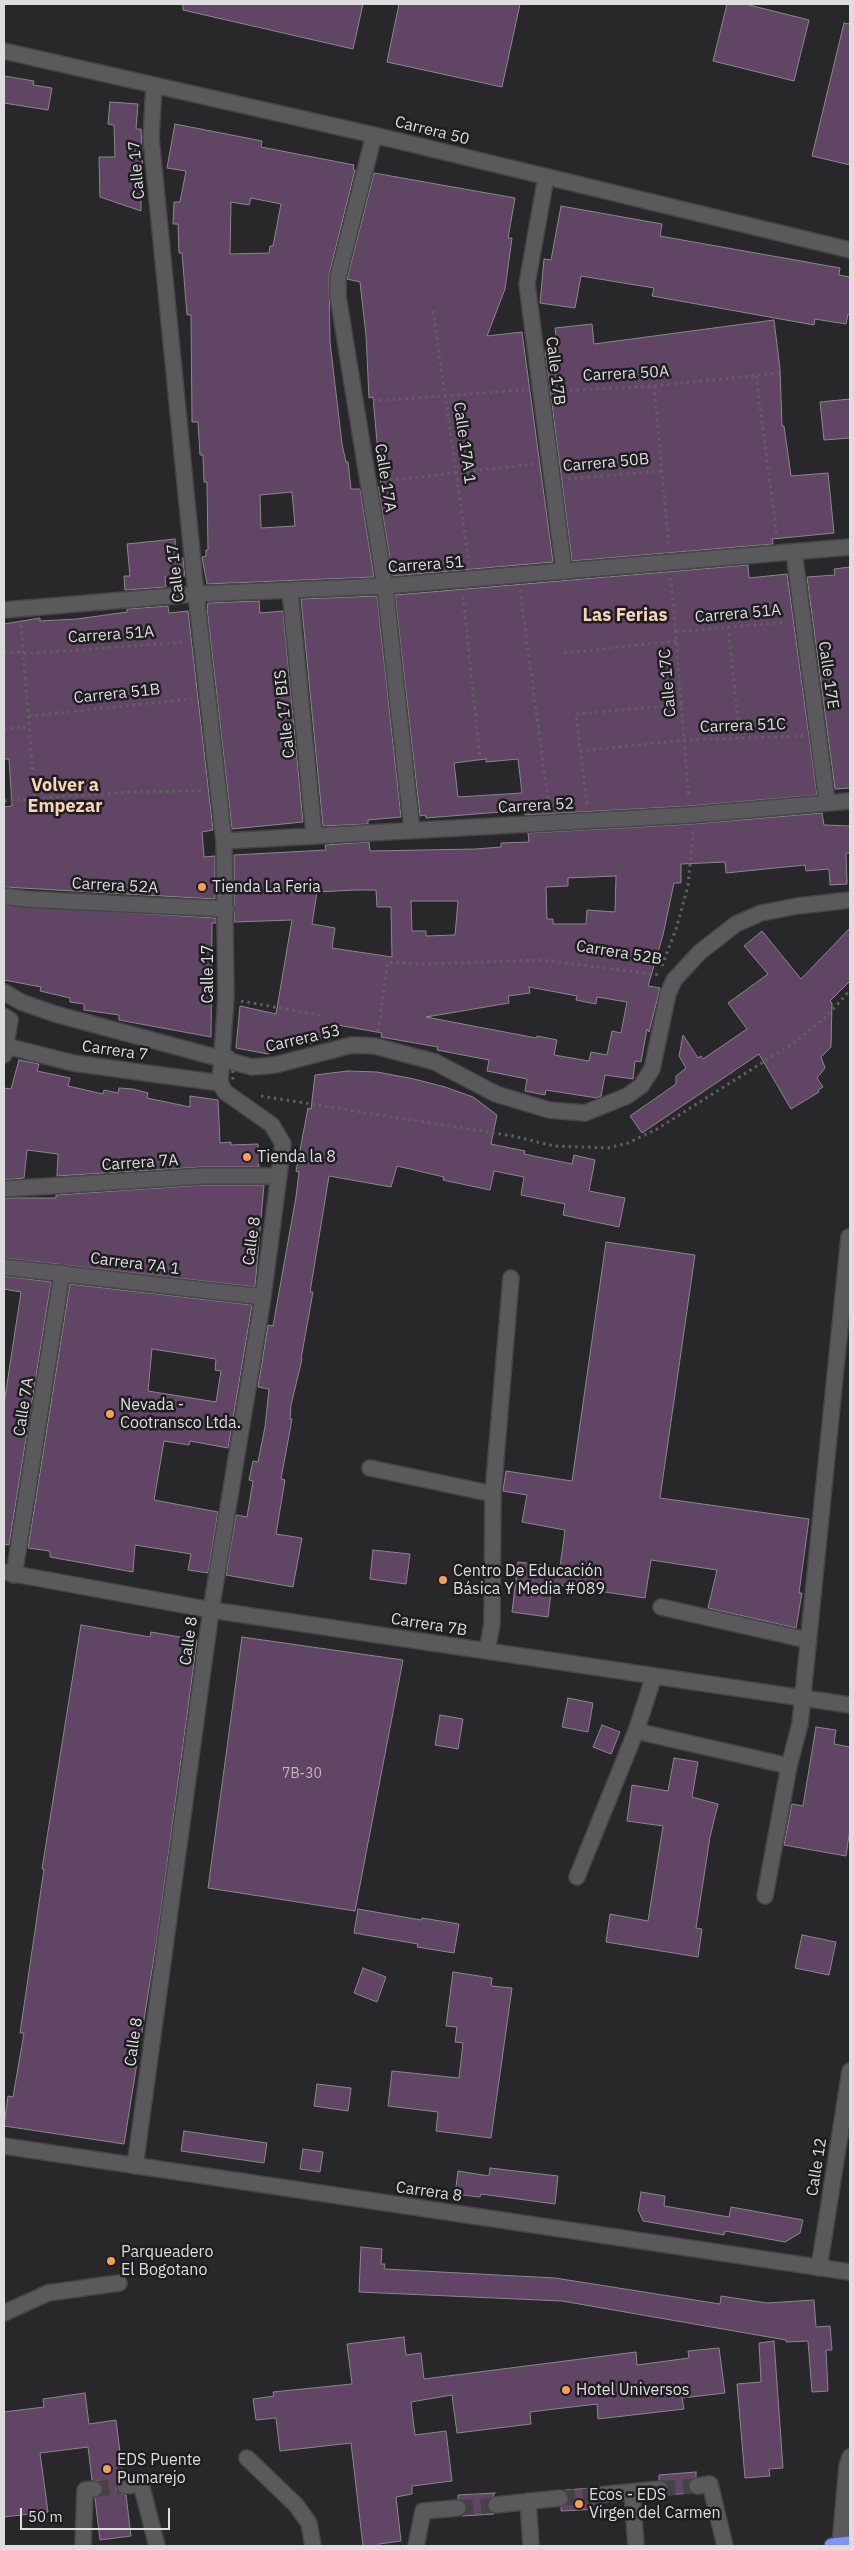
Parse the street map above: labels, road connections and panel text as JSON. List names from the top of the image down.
{
  "streets": {
    "street": [
      "Carrera 50",
      "Calle 17",
      "Calle 17B",
      "Calle 17A",
      "Carrera 51",
      "Calle 17E",
      "Calle 17 BIS",
      "Carrera 52",
      "Carrera 52A",
      "Carrera 52B",
      "Carrera 53",
      "Carrera 7",
      "Carrera 7A",
      "Calle 8",
      "Carrera 7A 1",
      "Calle 7A",
      "Carrera 7B",
      "Calle 12",
      "Carrera 8"
    ],
    "path": [
      "Carrera 50A",
      "Calle 17A 1",
      "Carrera 50B",
      "Carrera 51A",
      "Calle 17C",
      "Carrera 51B",
      "Carrera 51C"
    ]
  },
  "crossings": [
    ["Carrera 50", "Calle 17"],
    ["Carrera 50", "Calle 17B"],
    ["Carrera 50", "Calle 17A"],
    ["Calle 17", "Carrera 51"],
    ["Calle 17", "Carrera 51A"],
    ["Calle 17", "Carrera 51B"],
    ["Calle 17", "Carrera 52"],
    ["Calle 17", "Carrera 52A"],
    ["Calle 17", "Carrera 53"],
    ["Calle 17B", "Carrera 50A"],
    ["Calle 17B", "Carrera 50B"],
    ["Calle 17B", "Carrera 51"],
    ["Carrera 50A", "Calle 17A 1"],
    ["Carrera 50A", "Calle 17A"],
    ["Carrera 50A", "Calle 17C"],
    ["Calle 17A 1", "Carrera 50B"],
    ["Calle 17A 1", "Carrera 51"],
    ["Carrera 50B", "Calle 17A"],
    ["Carrera 50B", "Calle 17C"],
    ["Calle 17A", "Carrera 51"],
    ["Calle 17A", "Carrera 52"],
    ["Carrera 51", "Calle 17E"],
    ["Carrera 51", "Calle 17C"],
    ["Carrera 51", "Calle 17 BIS"],
    ["Carrera 51A", "Calle 17E"],
    ["Carrera 51A", "Calle 17C"],
    ["Calle 17E", "Carrera 51C"],
    ["Calle 17E", "Carrera 52"],
    ["Calle 17C", "Carrera 51C"],
    ["Calle 17C", "Carrera 52"],
    ["Calle 17C", "Carrera 52B"],
    ["Calle 17 BIS", "Carrera 52"],
    ["Carrera 52B", "Carrera 53"],
    ["Carrera 7", "Calle 8"],
    ["Carrera 7A", "Calle 8"],
    ["Calle 8", "Carrera 7A 1"],
    ["Calle 8", "Carrera 7B"],
    ["Calle 8", "Carrera 8"],
    ["Carrera 7A 1", "Calle 7A"],
    ["Calle 7A", "Carrera 7B"],
    ["Calle 12", "Carrera 8"]
  ],
  "districts": ["Las Ferias", "Volver a Empezar"],
  "places": [
    "Tienda La Feria",
    "Tienda la 8",
    "Nevada - Cootransco Ltda.",
    "Centro De Educación Básica Y Media #089",
    "Parqueadero El Bogotano",
    "Hotel Universos",
    "EDS Puente Pumarejo",
    "Ecos - EDS Virgen del Carmen"
  ],
  "house_numbers": ["7B-30"],
  "scale_bar": "50 m"
}
